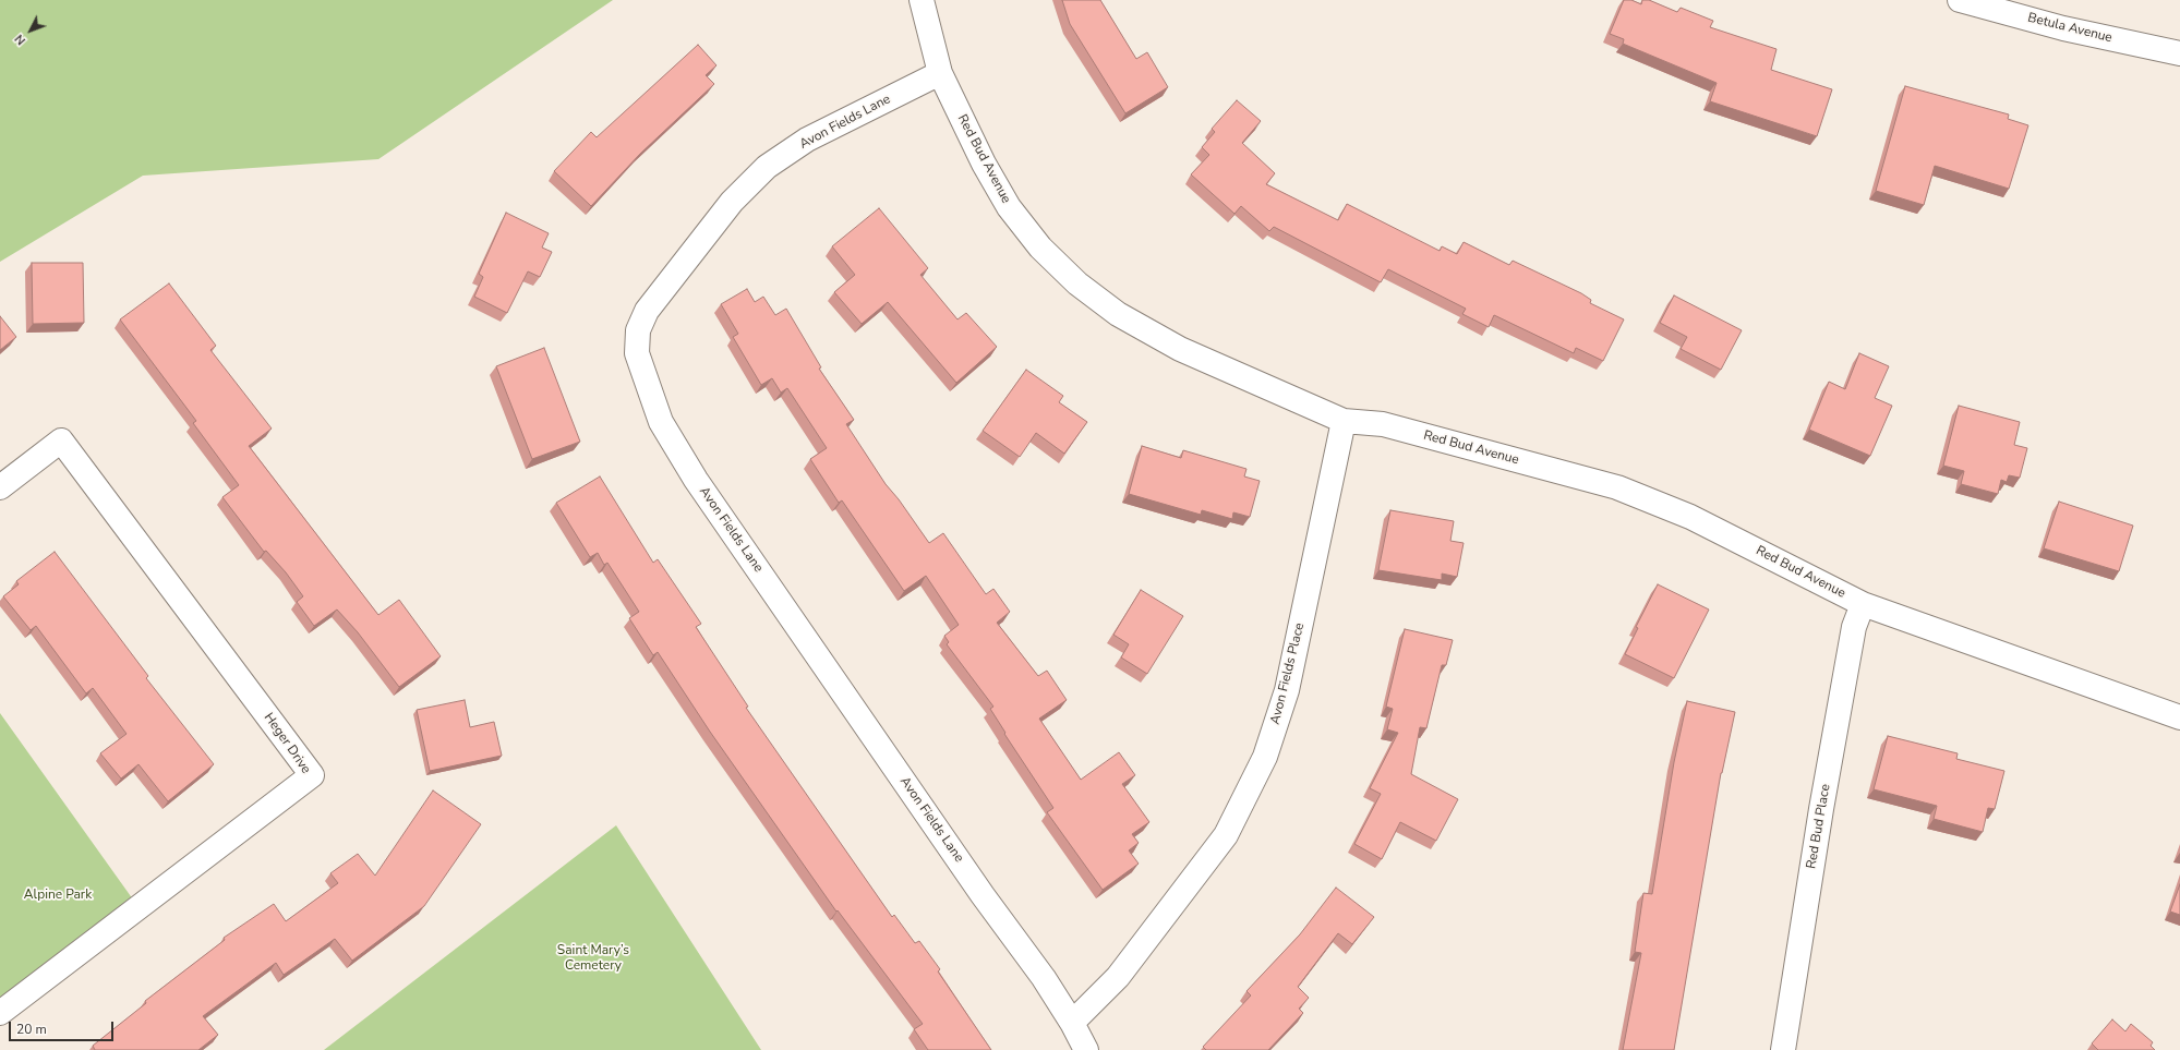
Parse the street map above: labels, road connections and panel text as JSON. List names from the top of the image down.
{
  "streets": {
    "street": [
      "Betula Avenue",
      "Avon Fields Lane",
      "Red Bud Avenue",
      "Avon Fields Place",
      "Heger Drive",
      "Red Bud Place"
    ]
  },
  "crossings": [
    ["Avon Fields Lane", "Red Bud Avenue"],
    ["Avon Fields Lane", "Avon Fields Place"],
    ["Red Bud Avenue", "Avon Fields Place"],
    ["Red Bud Avenue", "Red Bud Place"]
  ],
  "parks": ["Alpine Park", "Saint Mary’s Cemetery"],
  "scale_bar": "20 m",
  "north": "bottom left"
}
